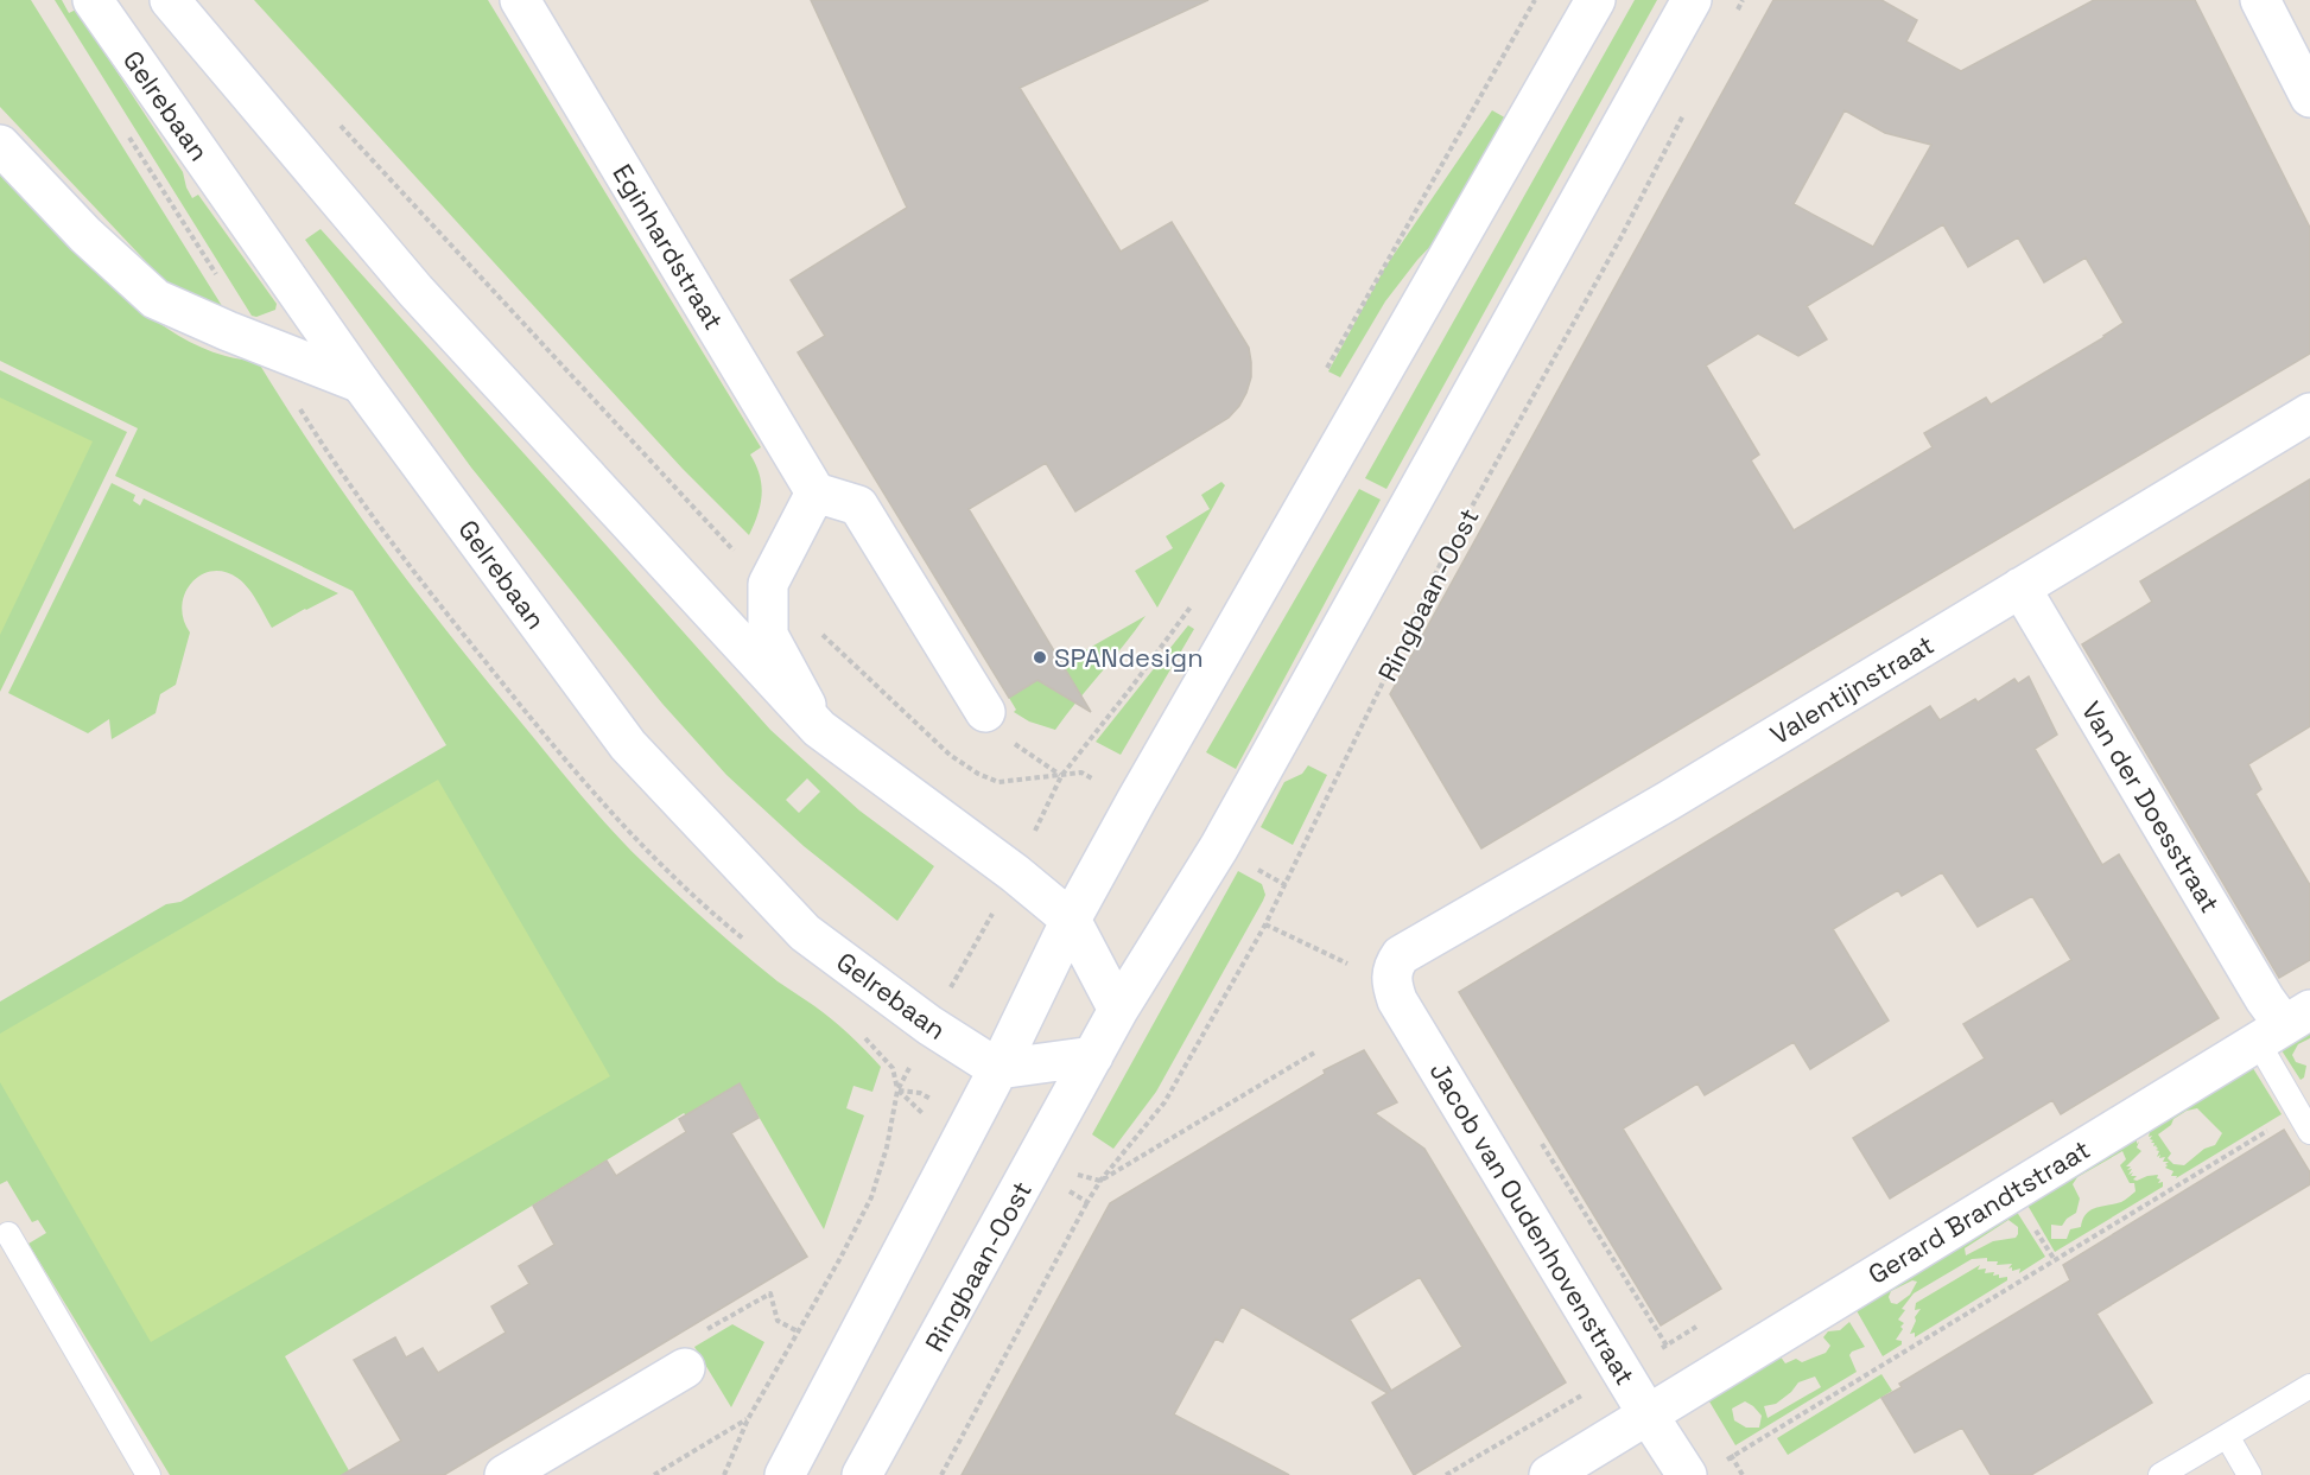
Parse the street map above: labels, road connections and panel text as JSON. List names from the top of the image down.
{
  "streets": {
    "street": [
      "Gelrebaan",
      "Eginhardstraat",
      "Ringbaan-Oost",
      "Valentijnstraat",
      "Van der Doesstraat",
      "Gerard Brandtstraat",
      "Jacob van Oudenhovenstraat"
    ]
  },
  "crossings": [
    ["Valentijnstraat", "Van der Doesstraat"],
    ["Valentijnstraat", "Jacob van Oudenhovenstraat"],
    ["Van der Doesstraat", "Gerard Brandtstraat"],
    ["Gerard Brandtstraat", "Jacob van Oudenhovenstraat"]
  ],
  "places": ["SPANdesign"]
}
